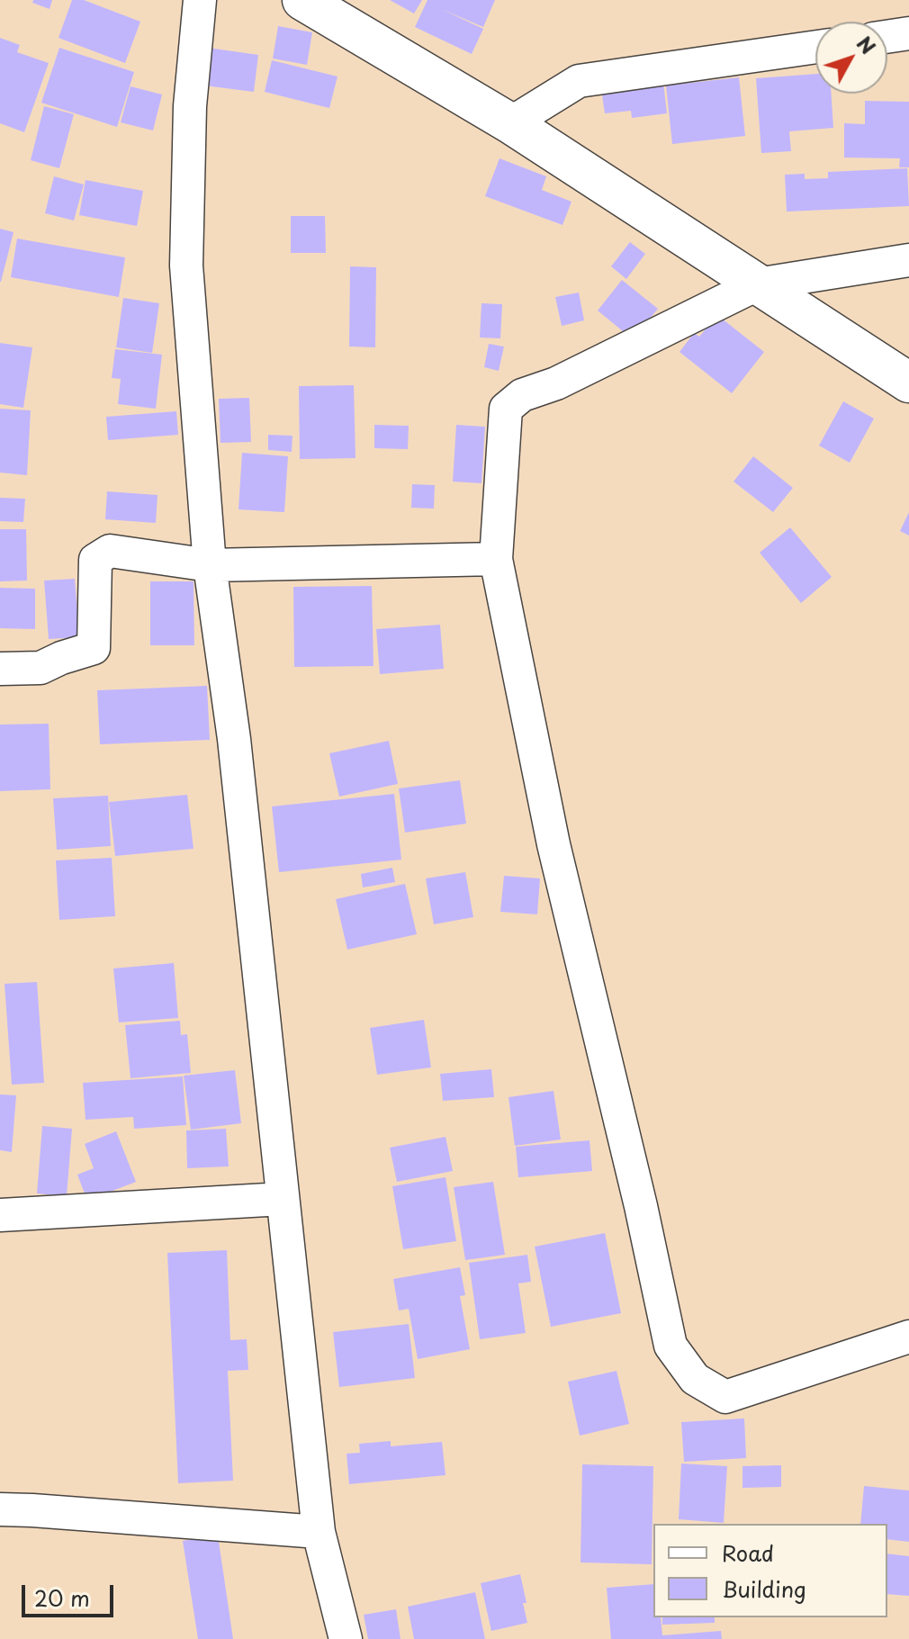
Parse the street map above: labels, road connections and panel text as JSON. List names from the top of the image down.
{
  "legend": ["Road", "Building"],
  "scale_bar": "20 m",
  "north": "top right"
}
